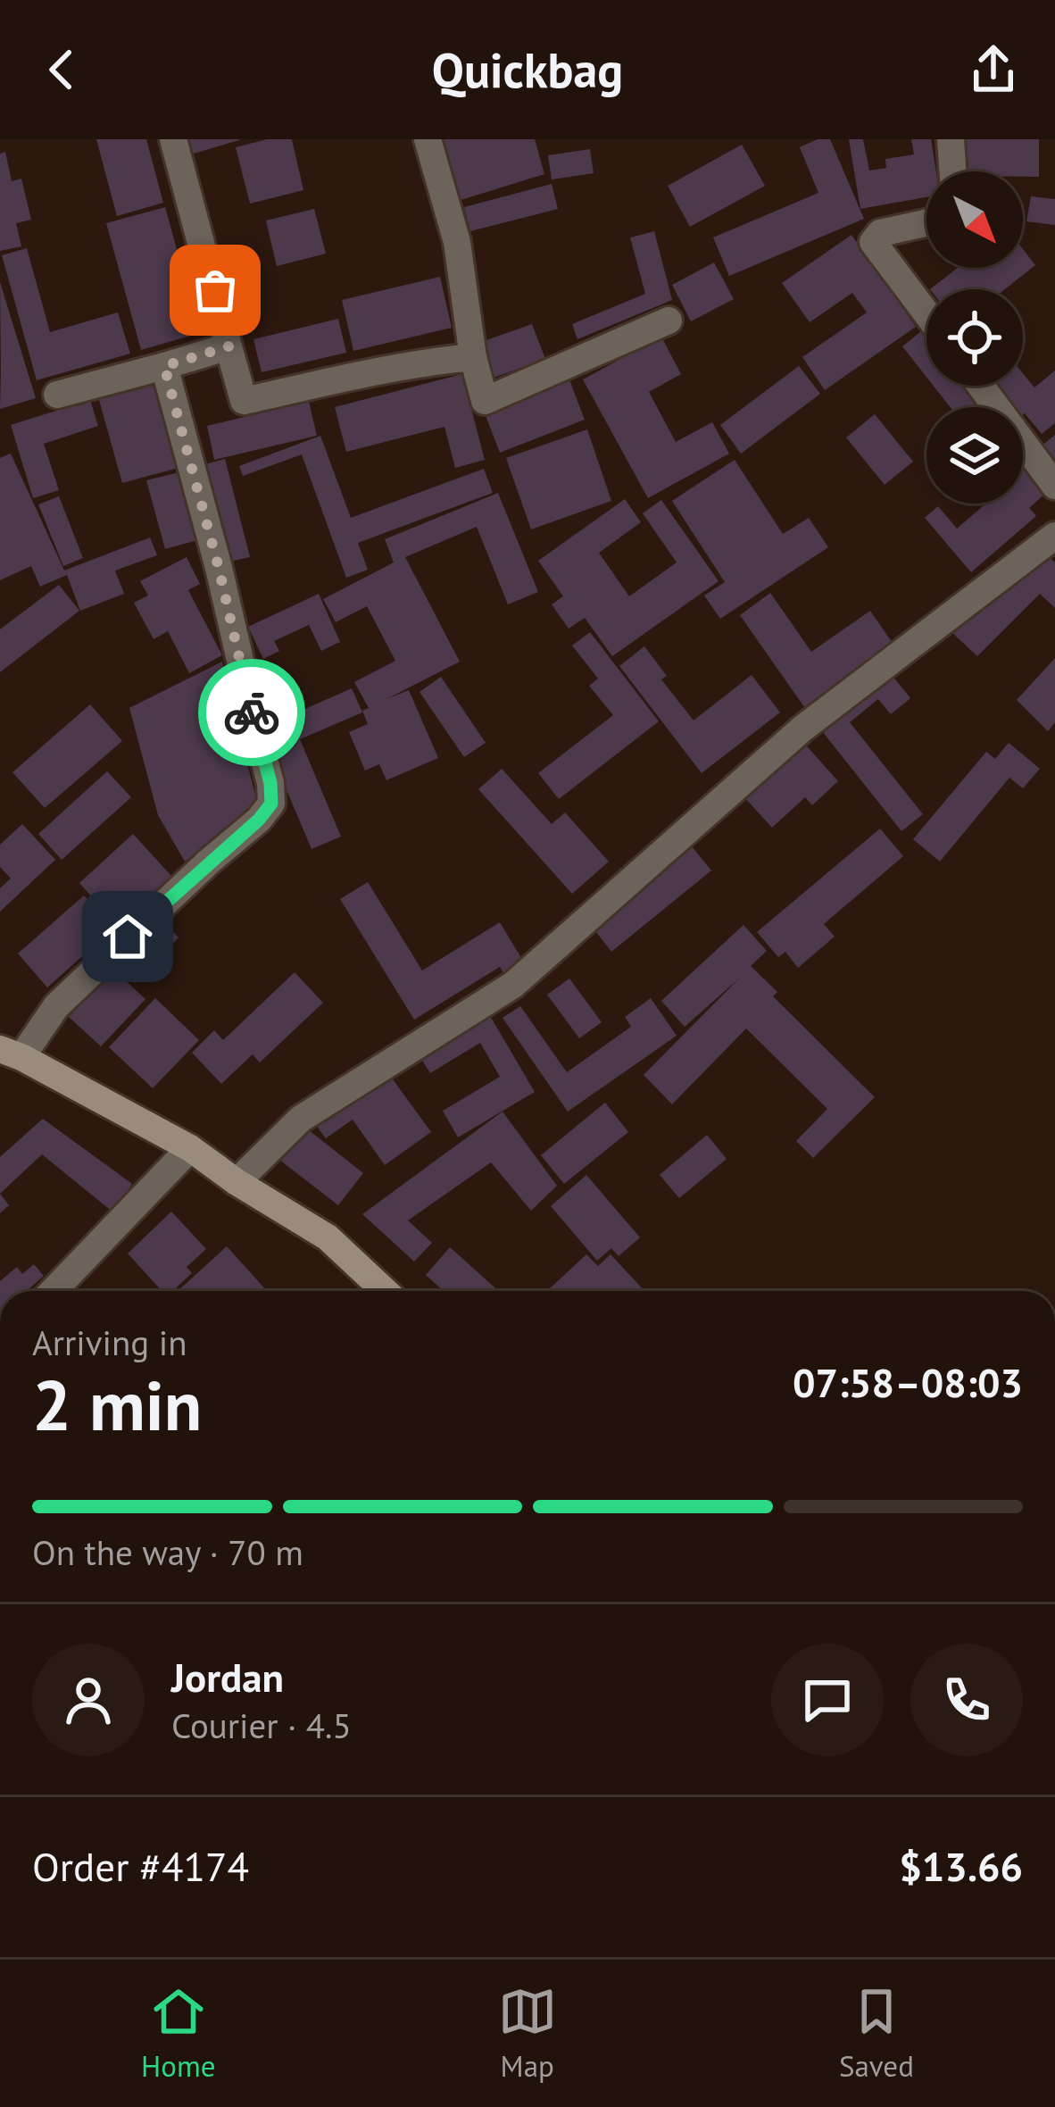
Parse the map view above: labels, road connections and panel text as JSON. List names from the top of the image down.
{
  "north": "bottom right",
  "page": {
    "header": "Quickbag",
    "heading": ["2 min", "Arriving in", "07:58–08:03"],
    "panel": [
      "Jordan",
      "Courier · 4.5",
      "Order #4174",
      "$13.66"
    ],
    "bar": "On the way · 70 m",
    "tabs": ["Home", "Map", "Saved"]
  }
}
